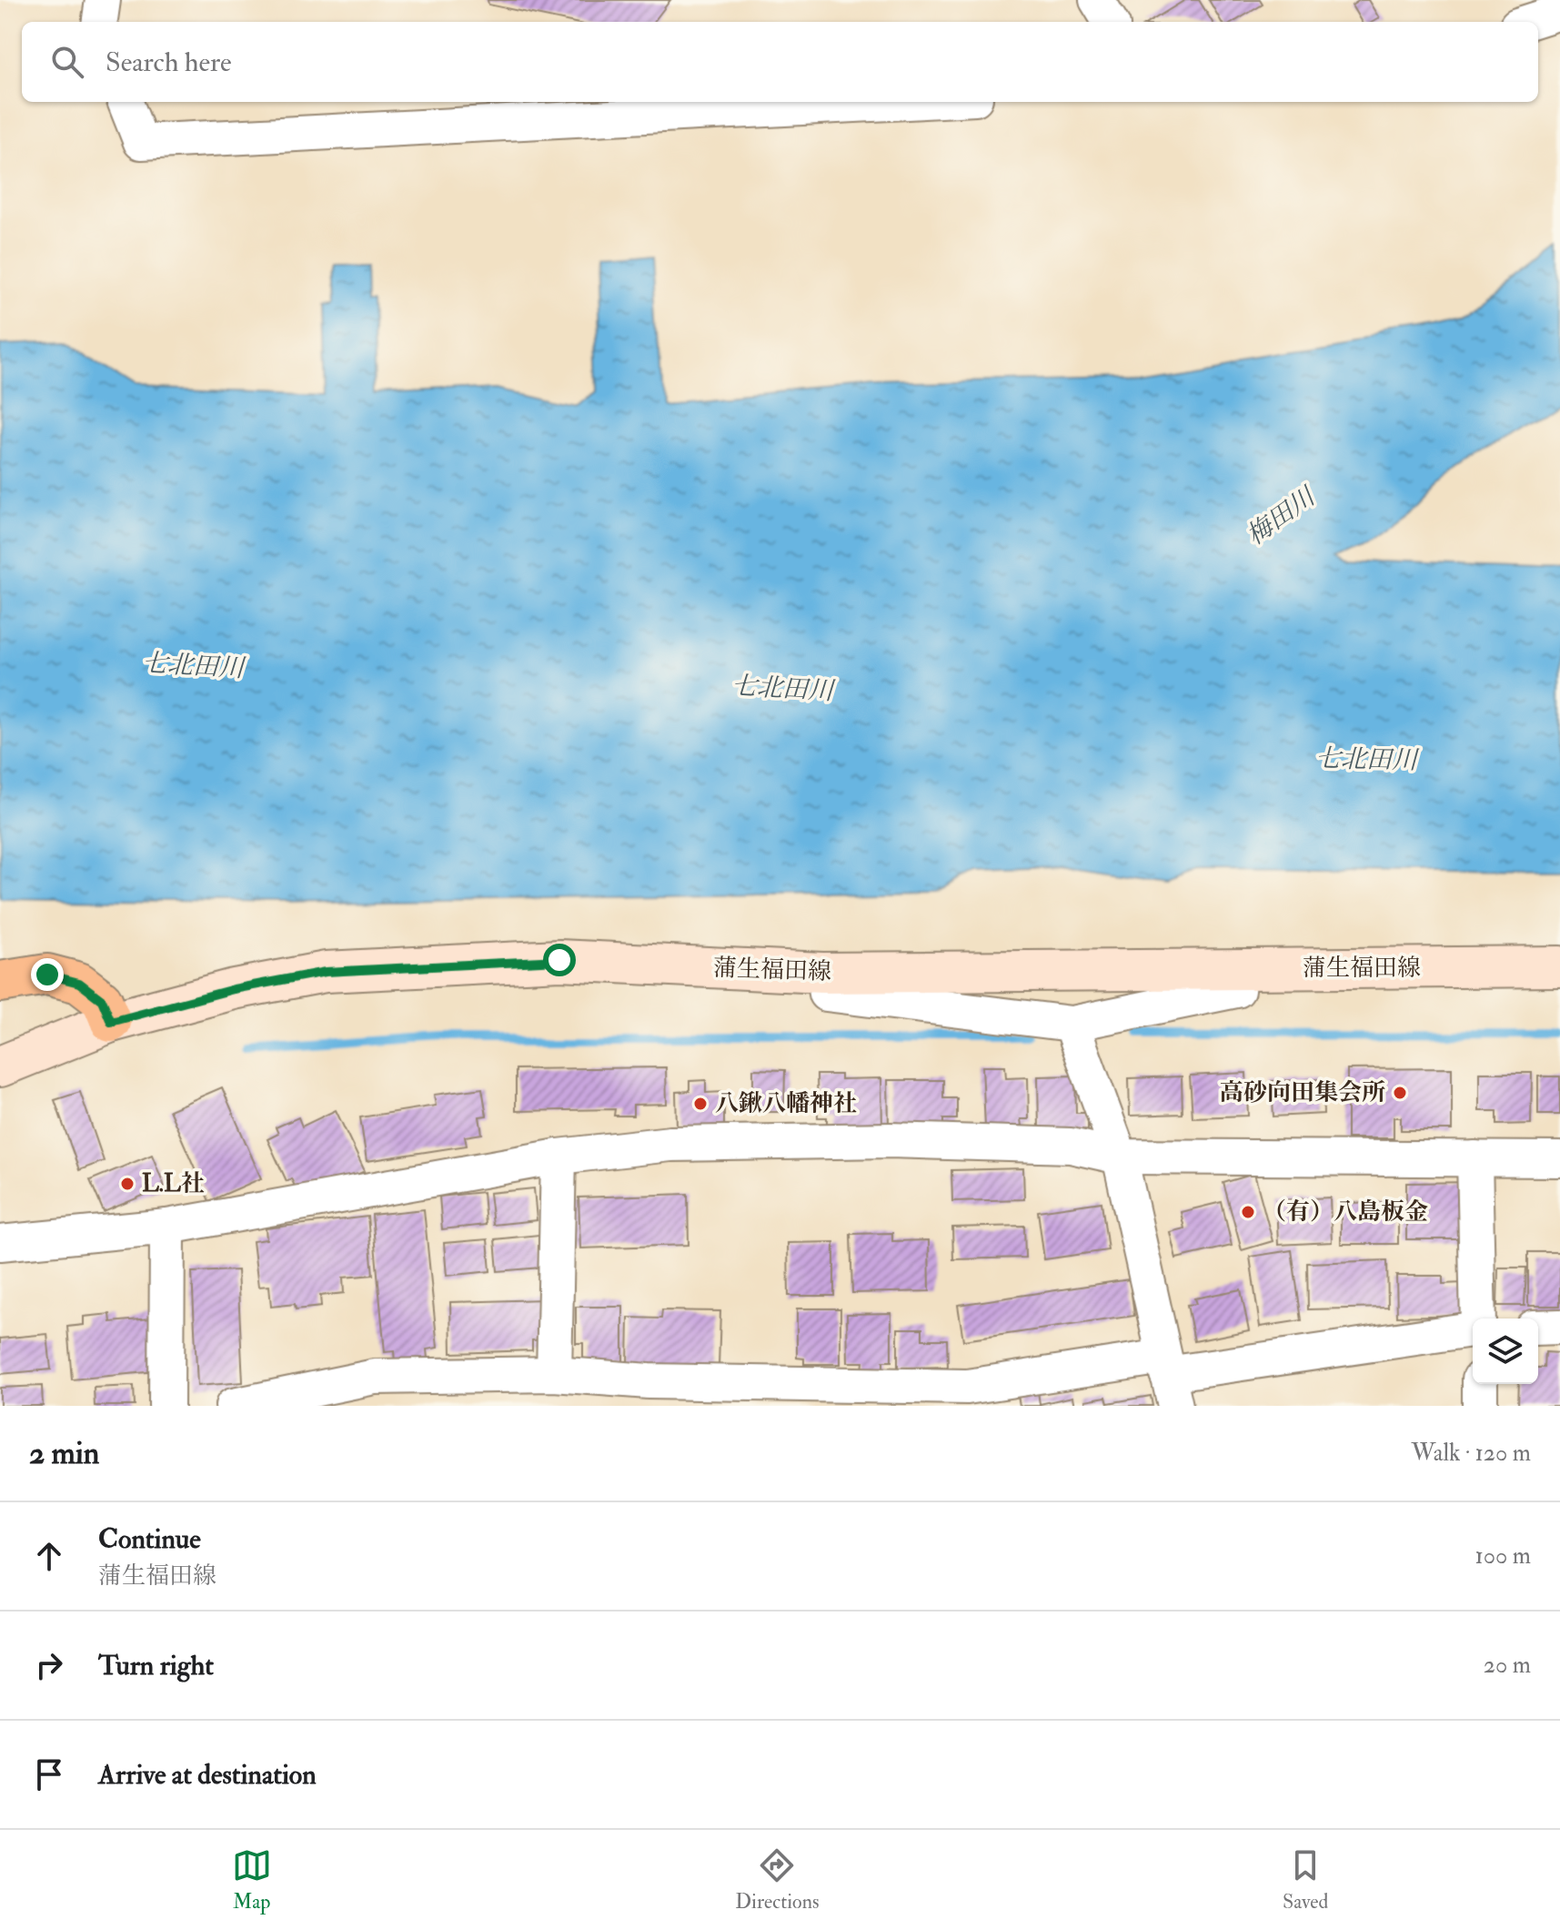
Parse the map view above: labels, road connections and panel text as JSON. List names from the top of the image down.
{
  "streets": {
    "main road": ["蒲生福田線"]
  },
  "water": ["梅田川", "七北田川"],
  "places": [
    "高砂向田集会所",
    "八鍬八幡神社",
    "L.L社",
    "（有）八島板金"
  ],
  "page": {
    "search": "Search here",
    "heading": ["2 min", "Walk · 120 m"],
    "list": [
      ["Continue", "蒲生福田線", "100 m"],
      ["Turn right", "20 m"],
      "Arrive at destination"
    ],
    "nav": ["Map", "Directions", "Saved"]
  }
}
